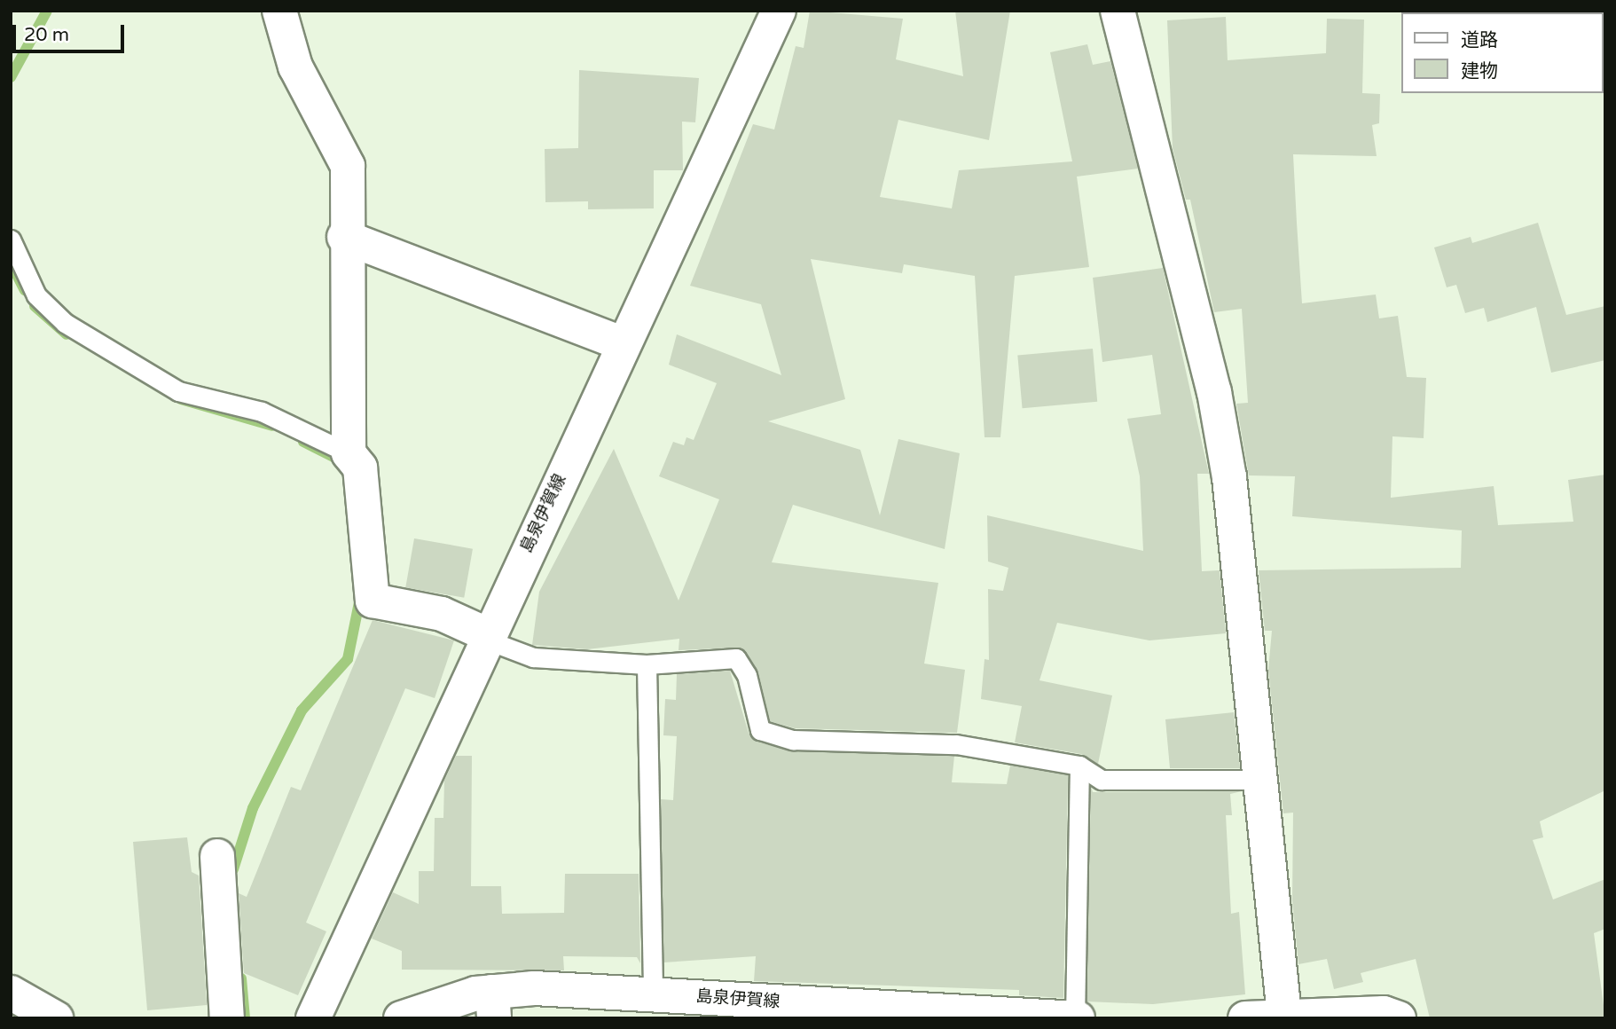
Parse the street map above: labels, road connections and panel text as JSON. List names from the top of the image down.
{
  "streets": {
    "street": ["島泉伊賀線"]
  },
  "legend": ["道路", "建物"],
  "scale_bar": "20 m"
}
